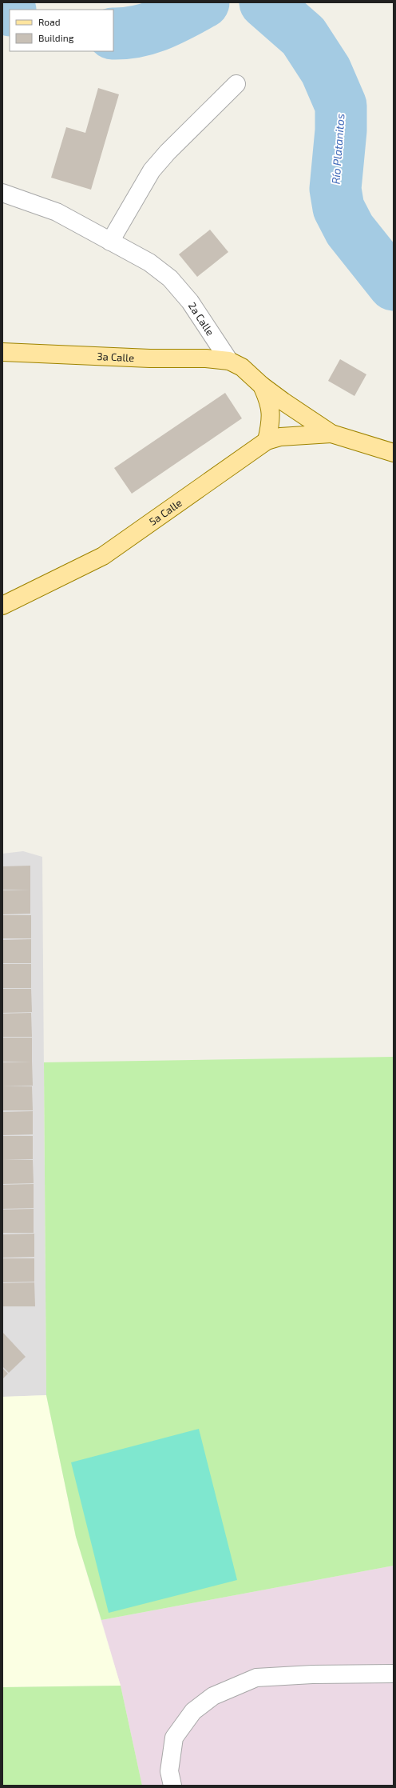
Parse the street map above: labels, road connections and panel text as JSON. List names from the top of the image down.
{
  "streets": {
    "main road": ["2a Calle", "3a Calle", "5a Calle"]
  },
  "crossings": [
    ["2a Calle", "3a Calle"],
    ["2a Calle", "5a Calle"]
  ],
  "water": ["Río Platanitos"],
  "legend": ["Road", "Building"]
}
